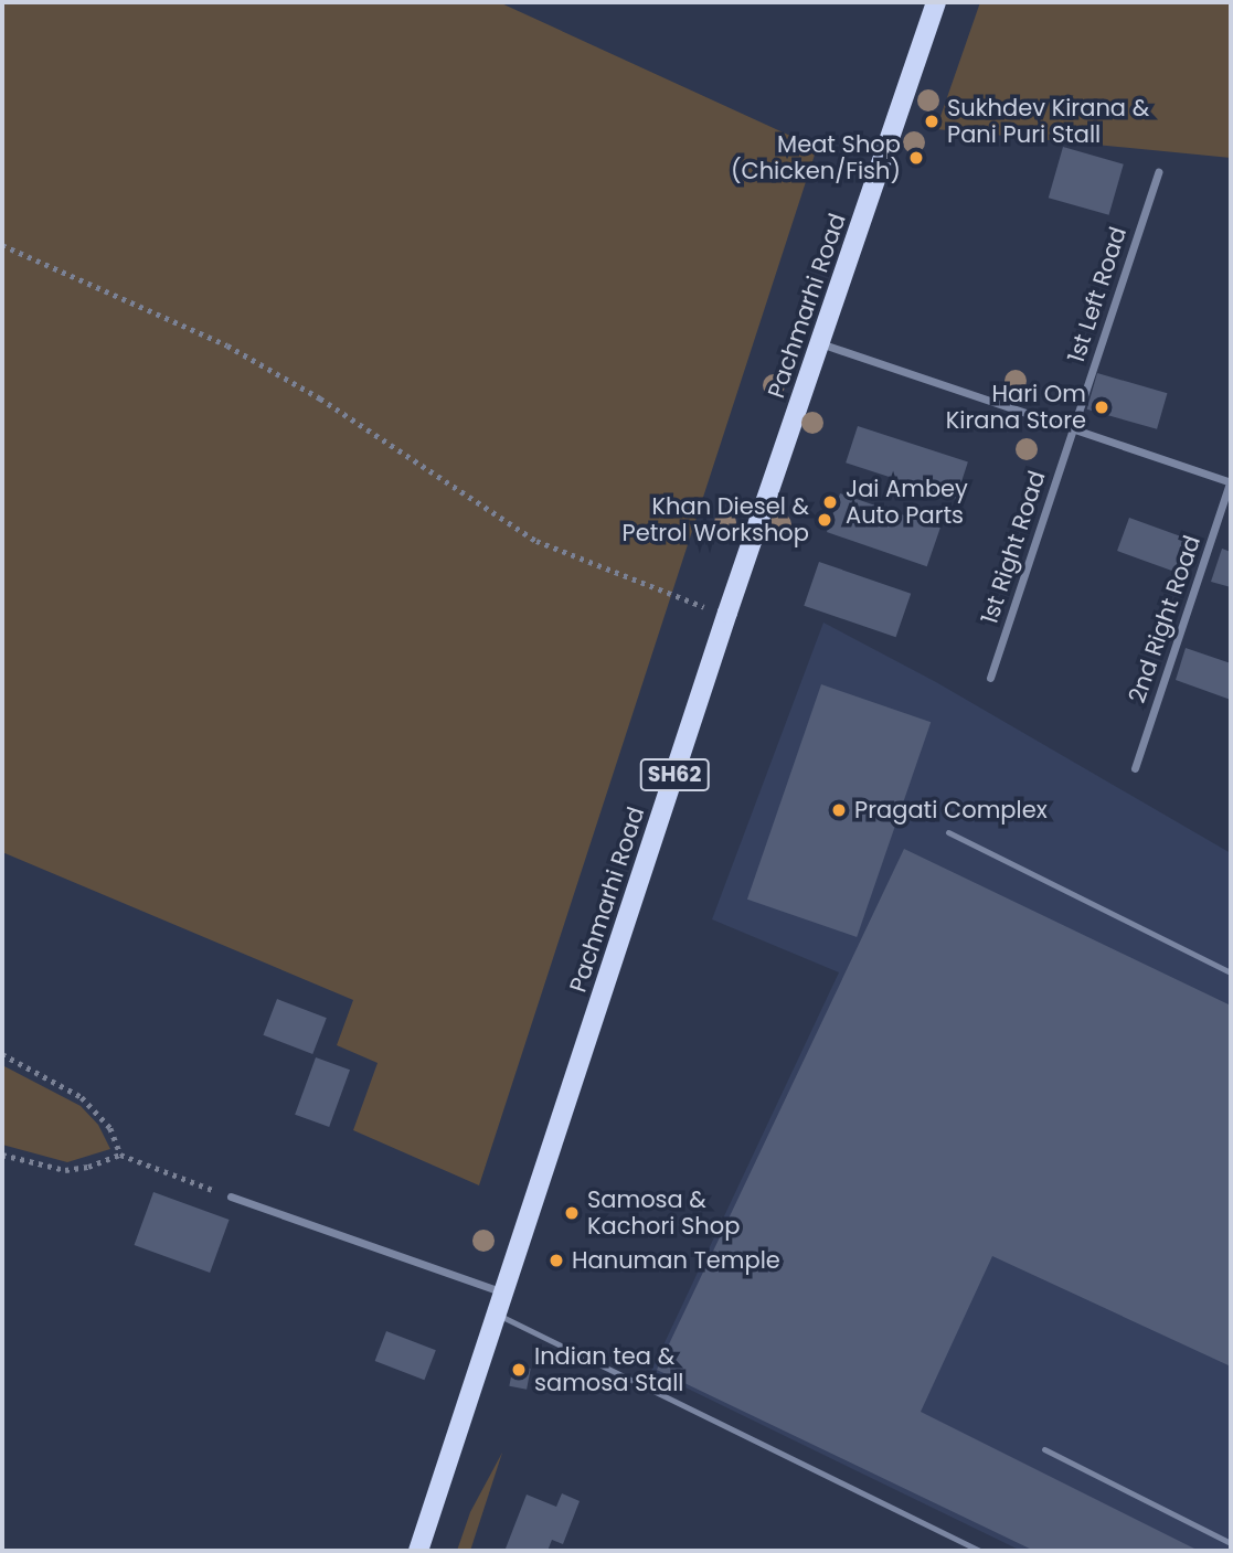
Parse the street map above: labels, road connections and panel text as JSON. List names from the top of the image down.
{
  "streets": {
    "main road": ["Pachmarhi Road", "SH62"],
    "street": ["1st Left Road", "1st Right Road", "2nd Right Road"]
  },
  "crossings": [
    ["1st Left Road", "1st Right Road"]
  ],
  "places": [
    "Sukhdev Kirana & Pani Puri Stall",
    "Meat Shop (Chicken/Fish)",
    "Hari Om Kirana Store",
    "Jai Ambey Auto Parts",
    "Khan Diesel & Petrol Workshop",
    "Pragati Complex",
    "Samosa & Kachori Shop",
    "Hanuman Temple",
    "Indian tea & samosa Stall"
  ]
}
